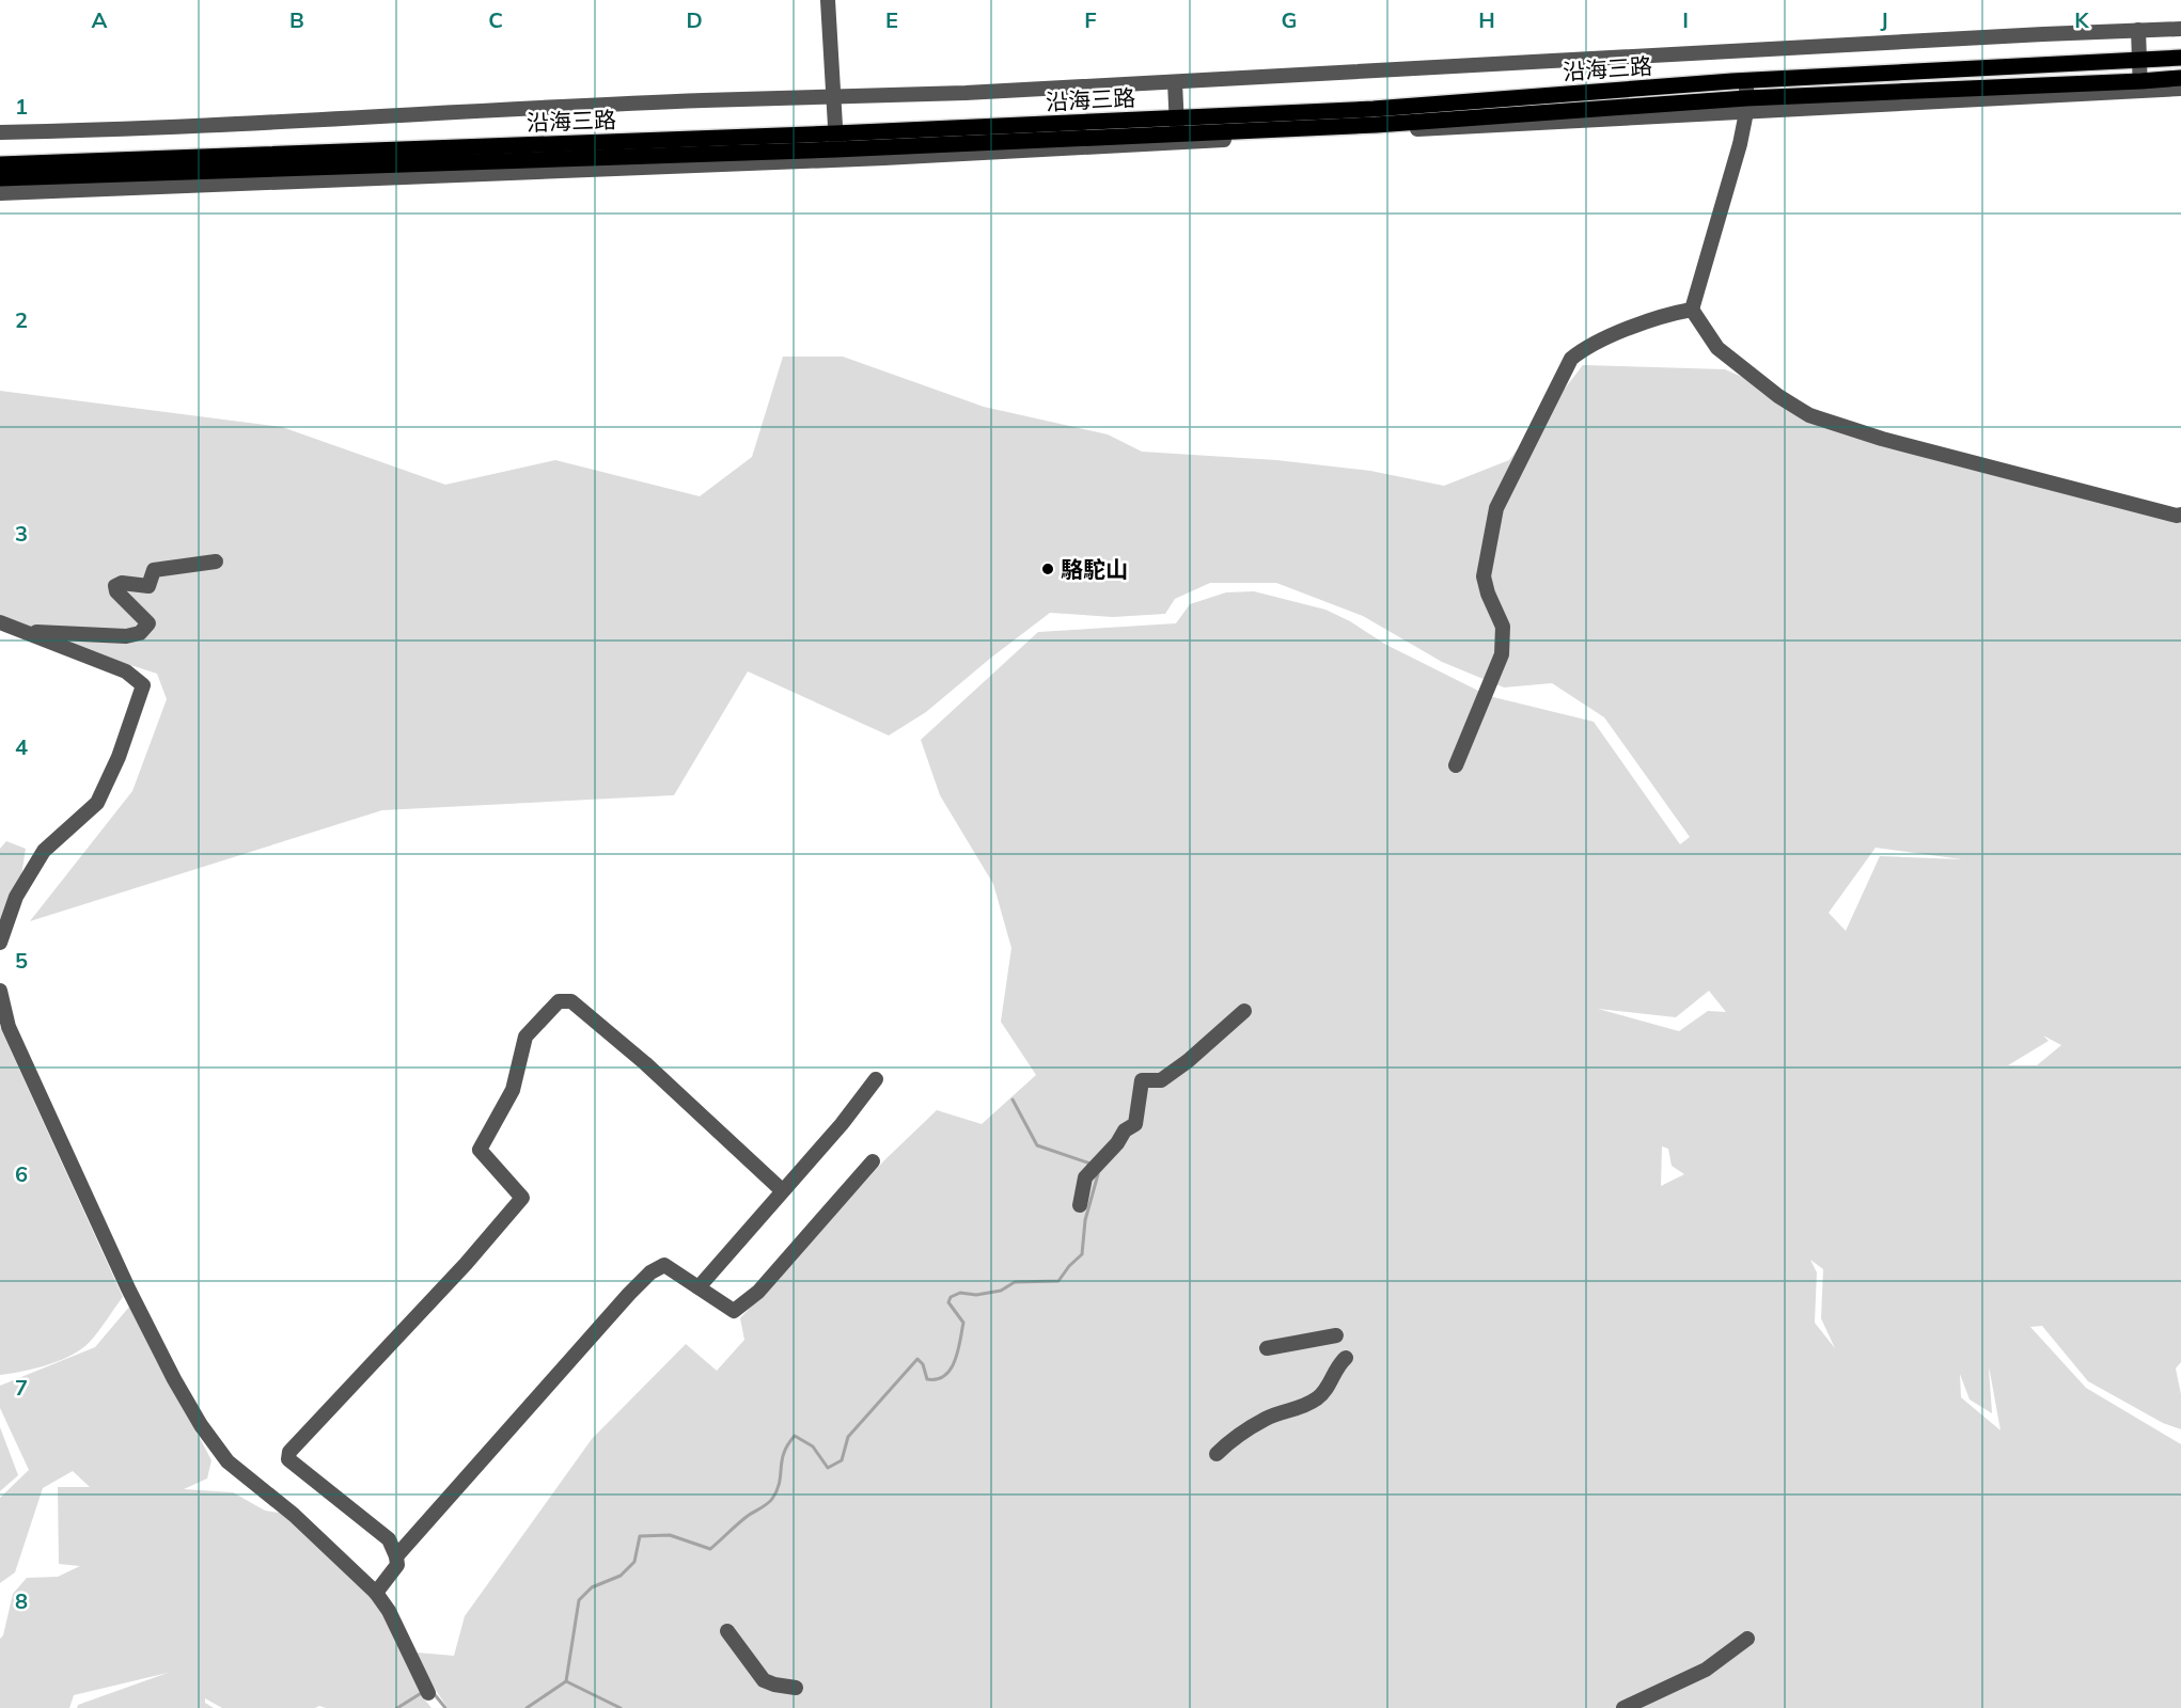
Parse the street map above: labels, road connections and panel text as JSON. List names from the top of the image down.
{
  "streets": {
    "main road": ["沿海三路"]
  },
  "places": ["駱駝山"],
  "grid": {
    "columns": [
      "A",
      "B",
      "C",
      "D",
      "E",
      "F",
      "G",
      "H",
      "I",
      "J",
      "K"
    ],
    "rows": [
      "1",
      "2",
      "3",
      "4",
      "5",
      "6",
      "7",
      "8"
    ]
  }
}
